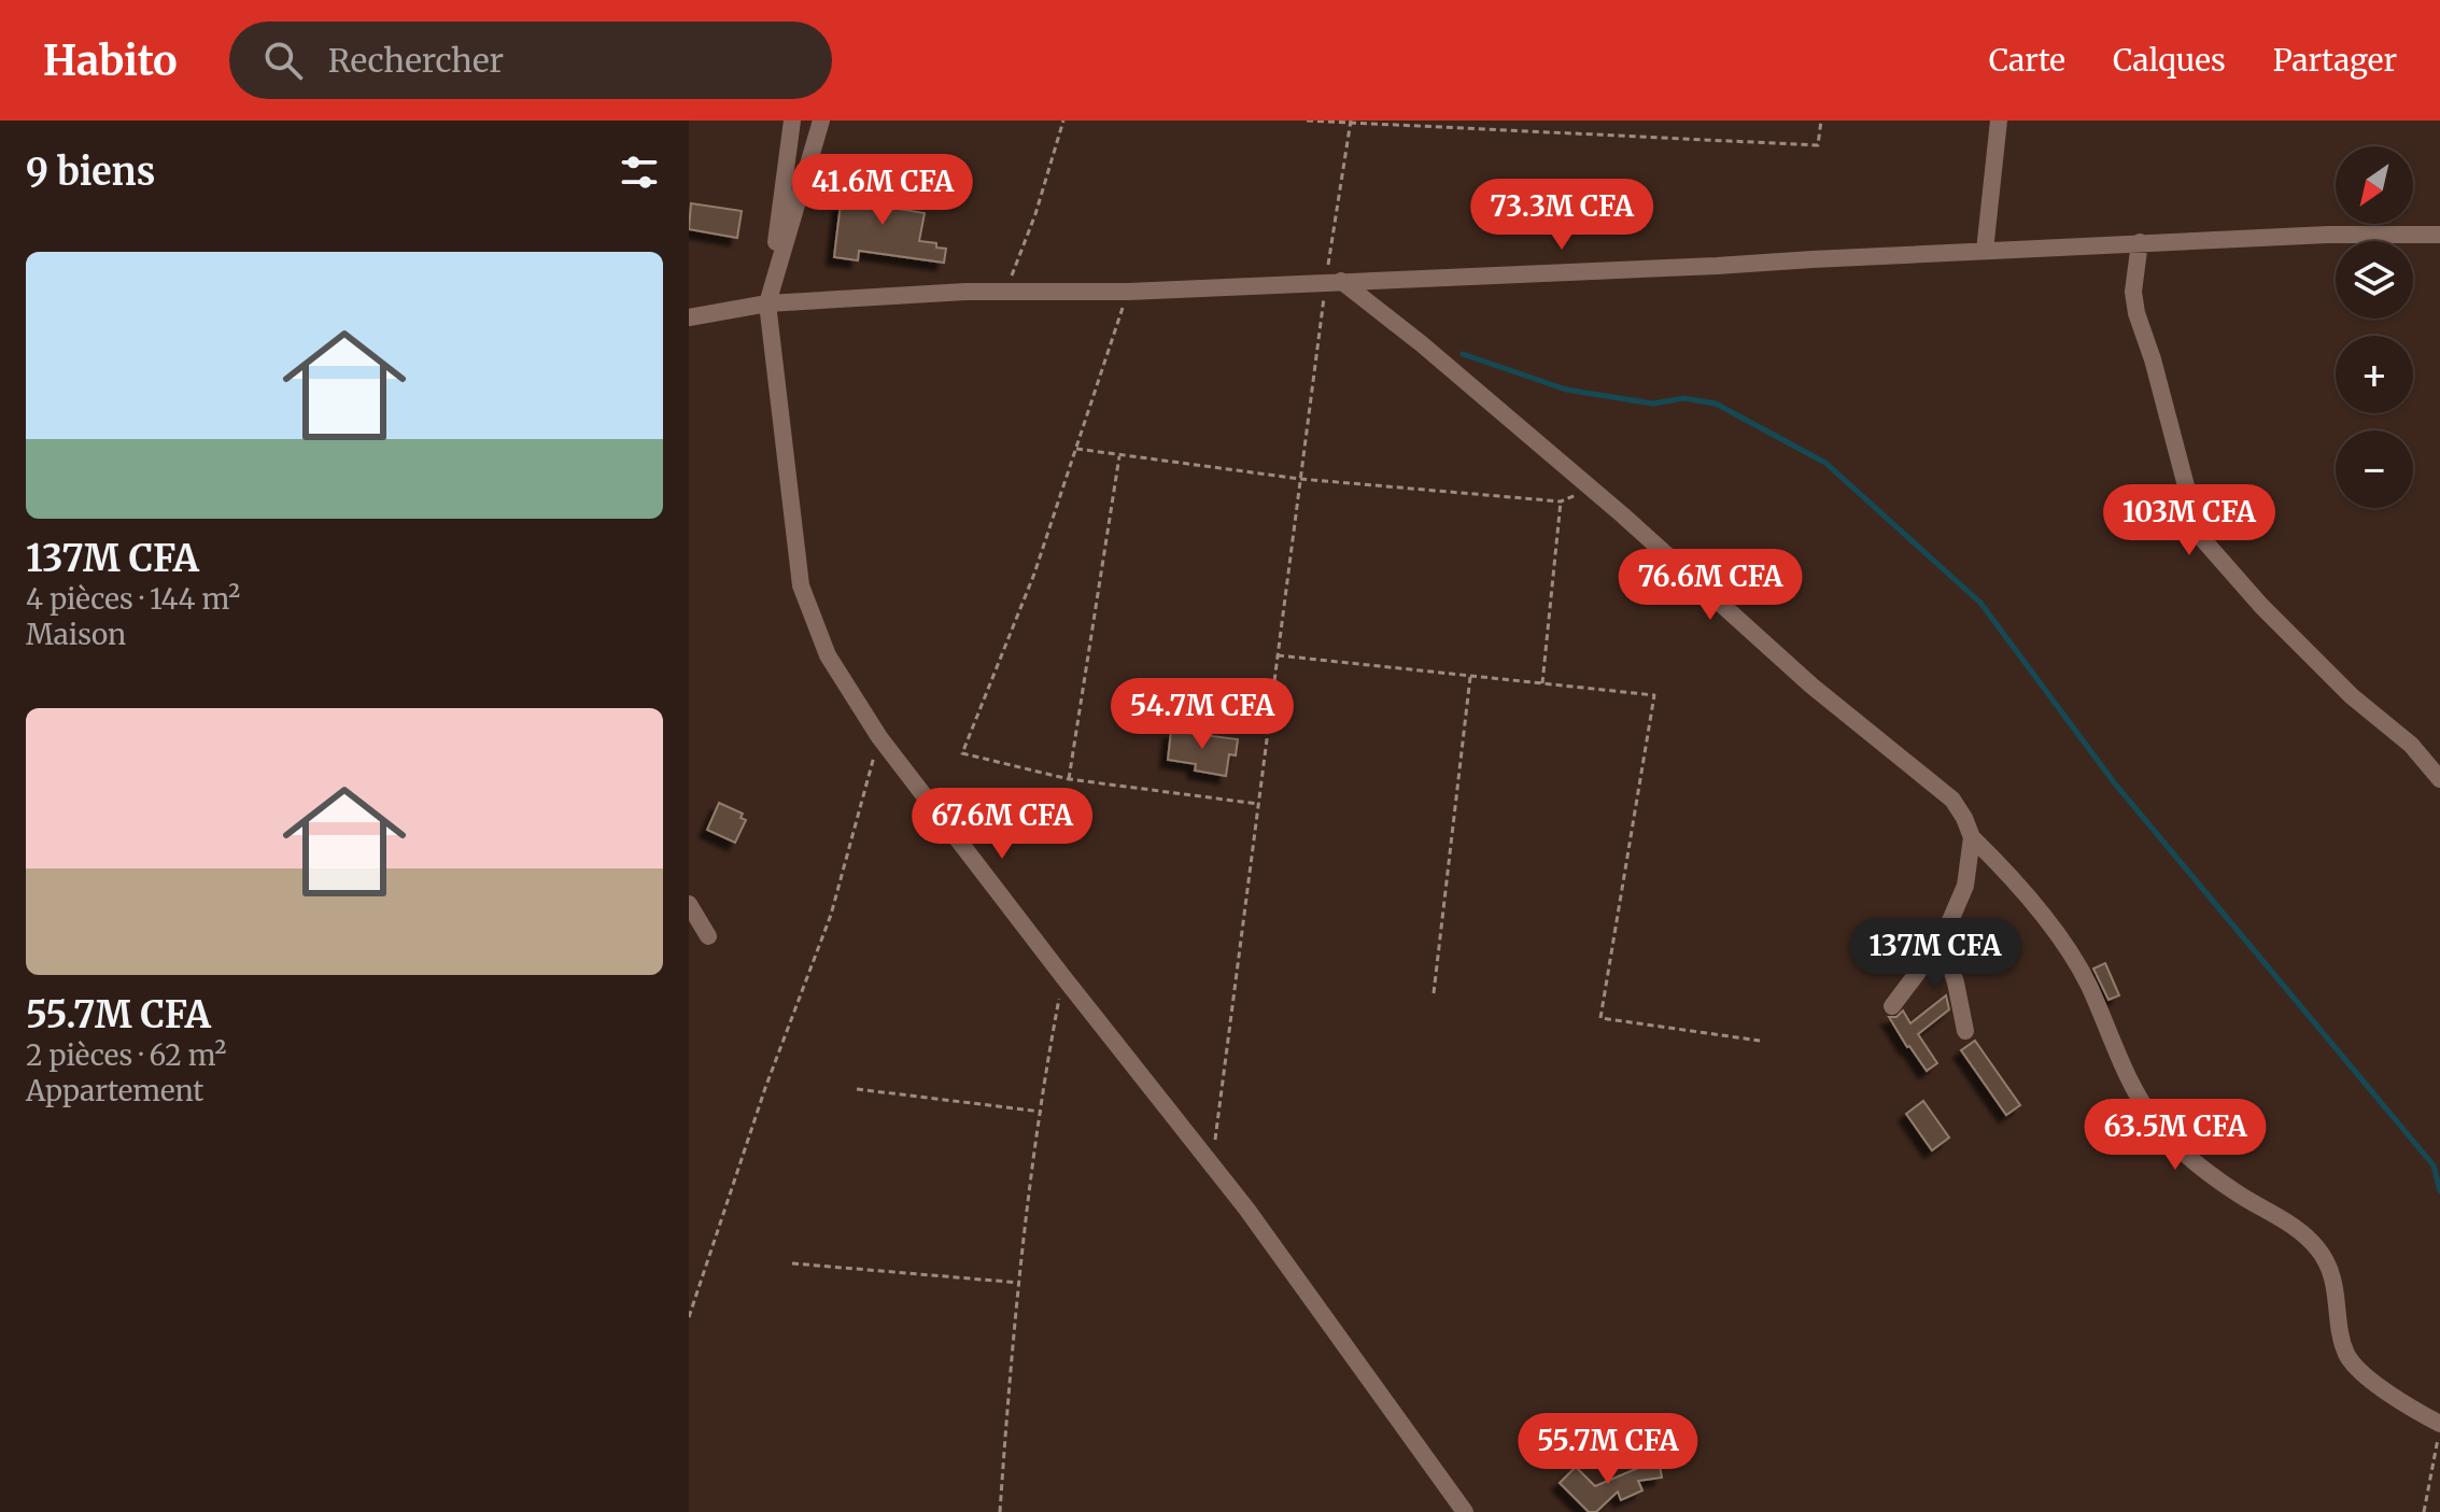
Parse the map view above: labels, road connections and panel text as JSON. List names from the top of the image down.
{
  "north": "bottom left",
  "page": {
    "header": "Habito",
    "search": "Rechercher",
    "nav": ["Carte", "Calques", "Partager"],
    "heading": "9 biens",
    "map_buttons": ["+", "−"],
    "price": [
      "41.6M CFA",
      "73.3M CFA",
      "103M CFA",
      "76.6M CFA",
      "54.7M CFA",
      "67.6M CFA",
      "137M CFA",
      "63.5M CFA",
      "55.7M CFA"
    ],
    "list": [
      {
        "name": "137M CFA",
        "note": "4 pièces · 144 m² · Maison"
      },
      {
        "name": "55.7M CFA",
        "note": "2 pièces · 62 m² · Appartement"
      }
    ]
  }
}
